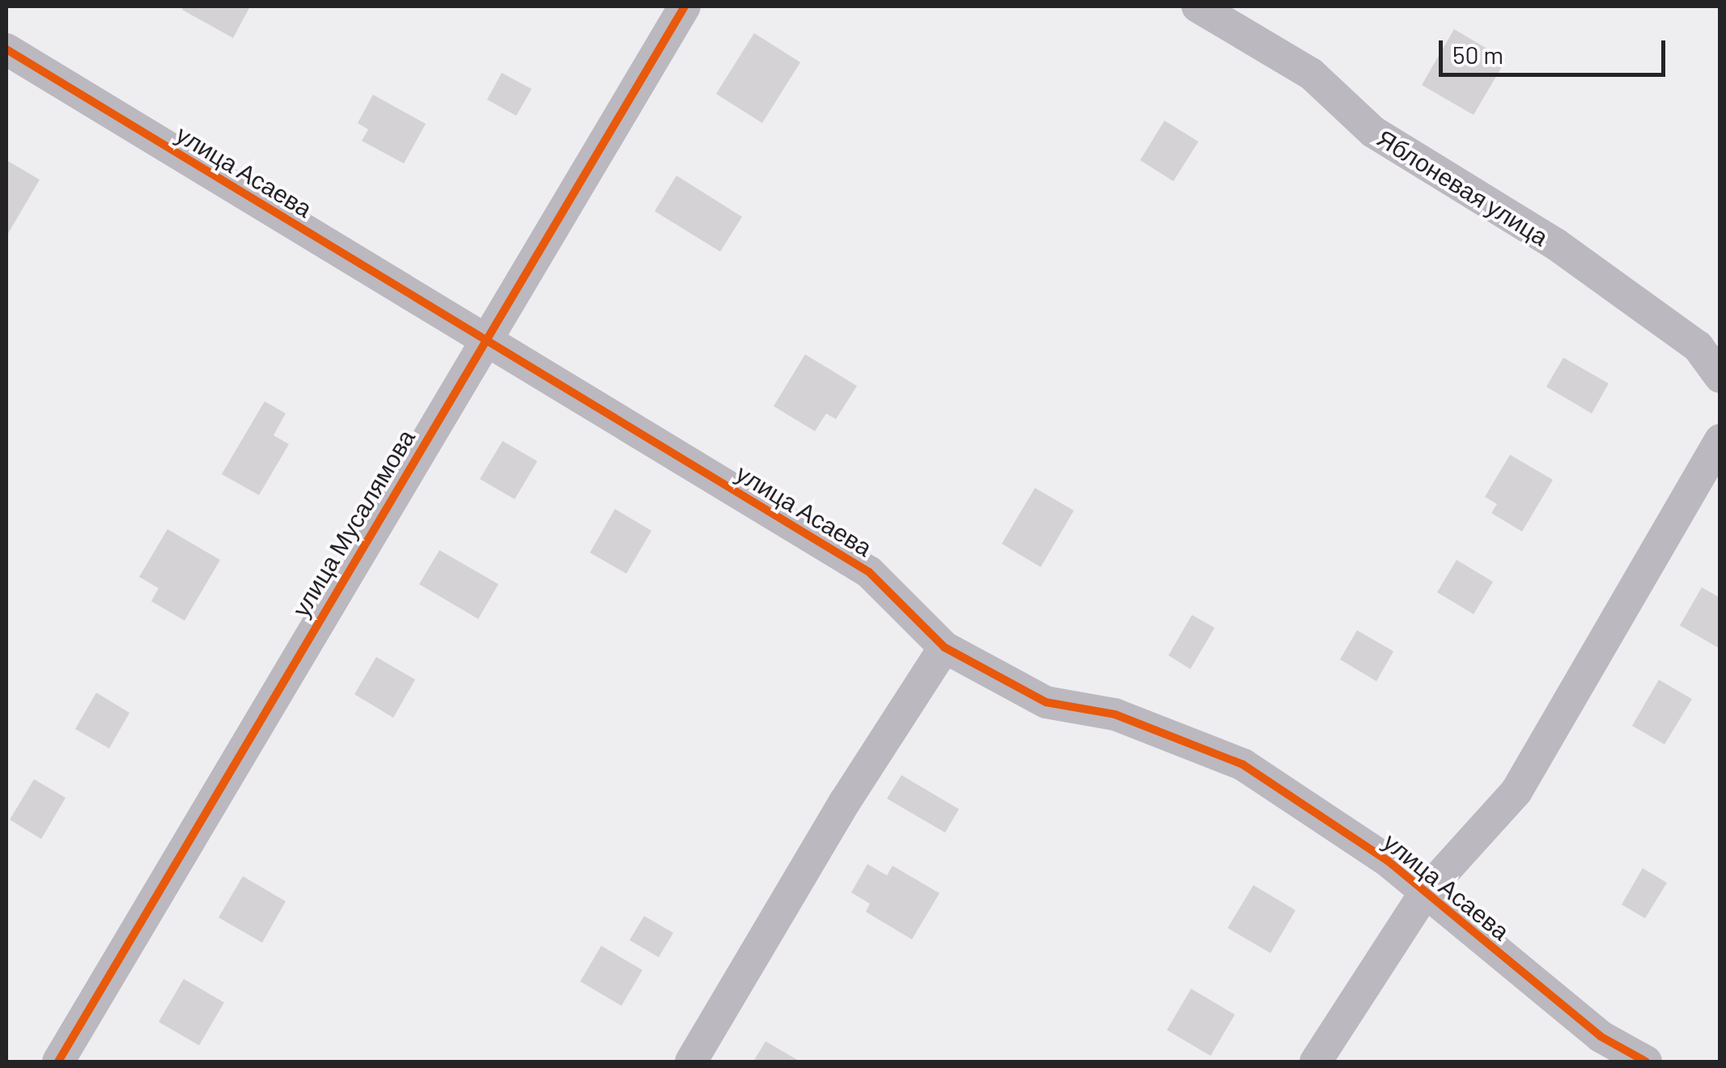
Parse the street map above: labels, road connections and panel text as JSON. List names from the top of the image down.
{
  "streets": {
    "street": ["улица Асаева", "Яблоневая улица", "улица Мусалямова"]
  },
  "crossings": [
    ["улица Асаева", "улица Мусалямова"]
  ],
  "scale_bar": "50 m"
}
